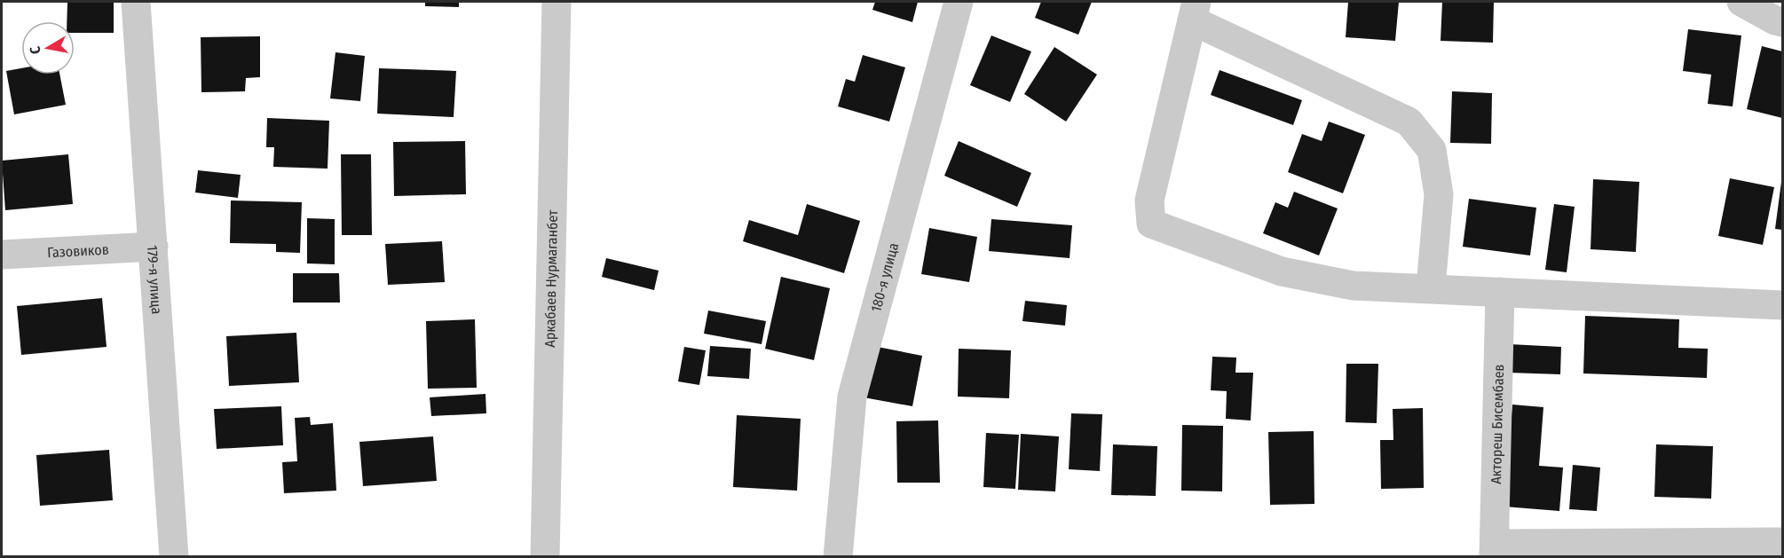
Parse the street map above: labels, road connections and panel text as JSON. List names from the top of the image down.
{
  "streets": {
    "street": [
      "Газовиков",
      "180-я улица",
      "179-я улица",
      "Аркабаев Нурмаганбет",
      "Актореш Бисембаев"
    ]
  },
  "crossings": [
    ["Газовиков", "179-я улица"]
  ],
  "north": "left"
}
